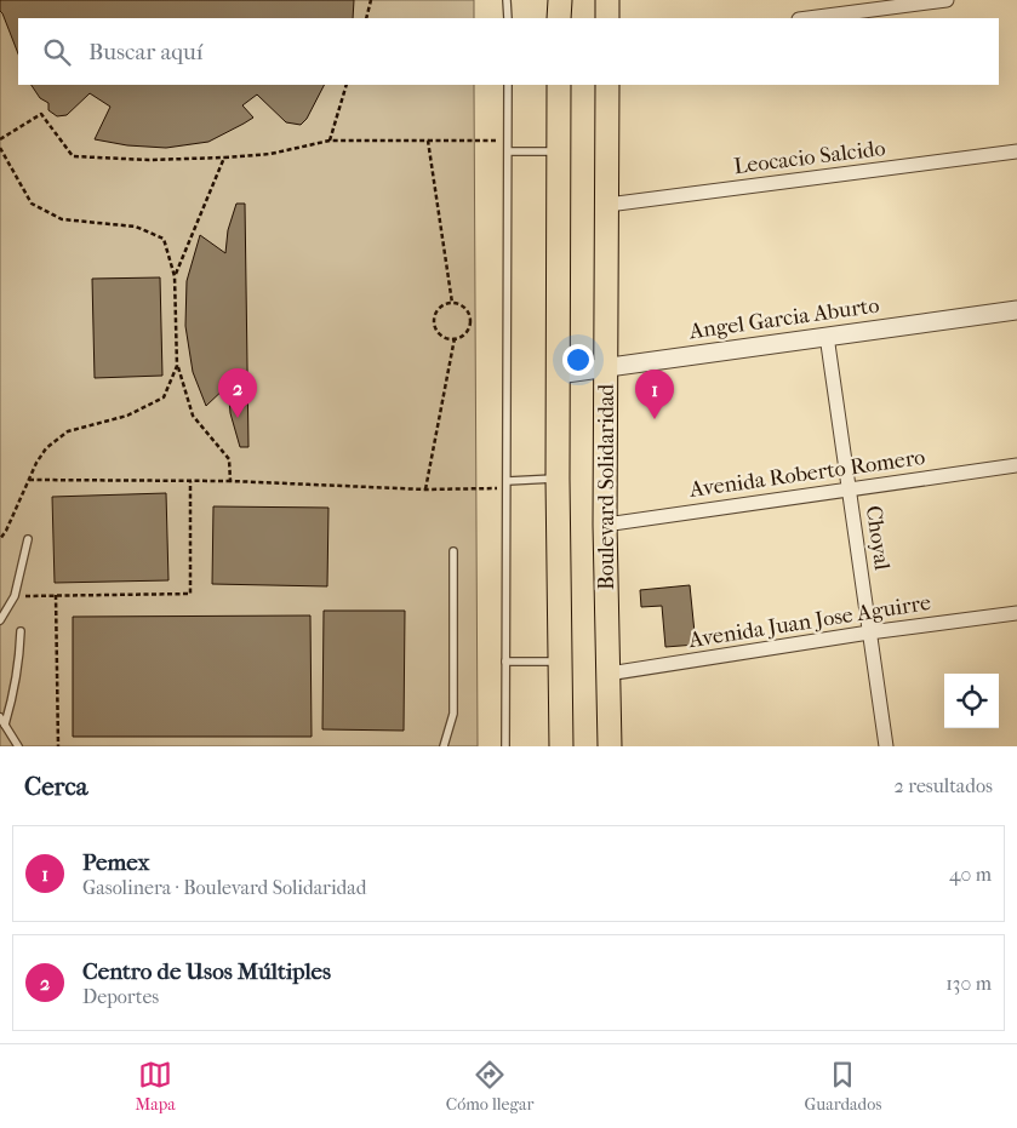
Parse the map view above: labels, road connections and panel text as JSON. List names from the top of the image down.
{
  "streets": {
    "main road": ["Boulevard Solidaridad"],
    "street": [
      "Leocacio Salcido",
      "Angel Garcia Aburto",
      "Avenida Roberto Romero",
      "Choyal",
      "Avenida Juan Jose Aguirre"
    ]
  },
  "crossings": [
    ["Leocacio Salcido", "Boulevard Solidaridad"],
    ["Angel Garcia Aburto", "Boulevard Solidaridad"],
    ["Angel Garcia Aburto", "Choyal"],
    ["Avenida Roberto Romero", "Boulevard Solidaridad"],
    ["Avenida Roberto Romero", "Choyal"],
    ["Boulevard Solidaridad", "Avenida Juan Jose Aguirre"],
    ["Choyal", "Avenida Juan Jose Aguirre"]
  ],
  "page": {
    "search": "Buscar aquí",
    "pins": ["2", "1"],
    "heading": ["Cerca", "2 resultados"],
    "list": [
      {
        "mark": "1",
        "name": "Pemex",
        "note": "Gasolinera · Boulevard Solidaridad",
        "value": "40 m"
      },
      {
        "mark": "2",
        "name": "Centro de Usos Múltiples",
        "note": "Deportes",
        "value": "130 m"
      }
    ],
    "nav": ["Mapa", "Cómo llegar", "Guardados"]
  }
}
